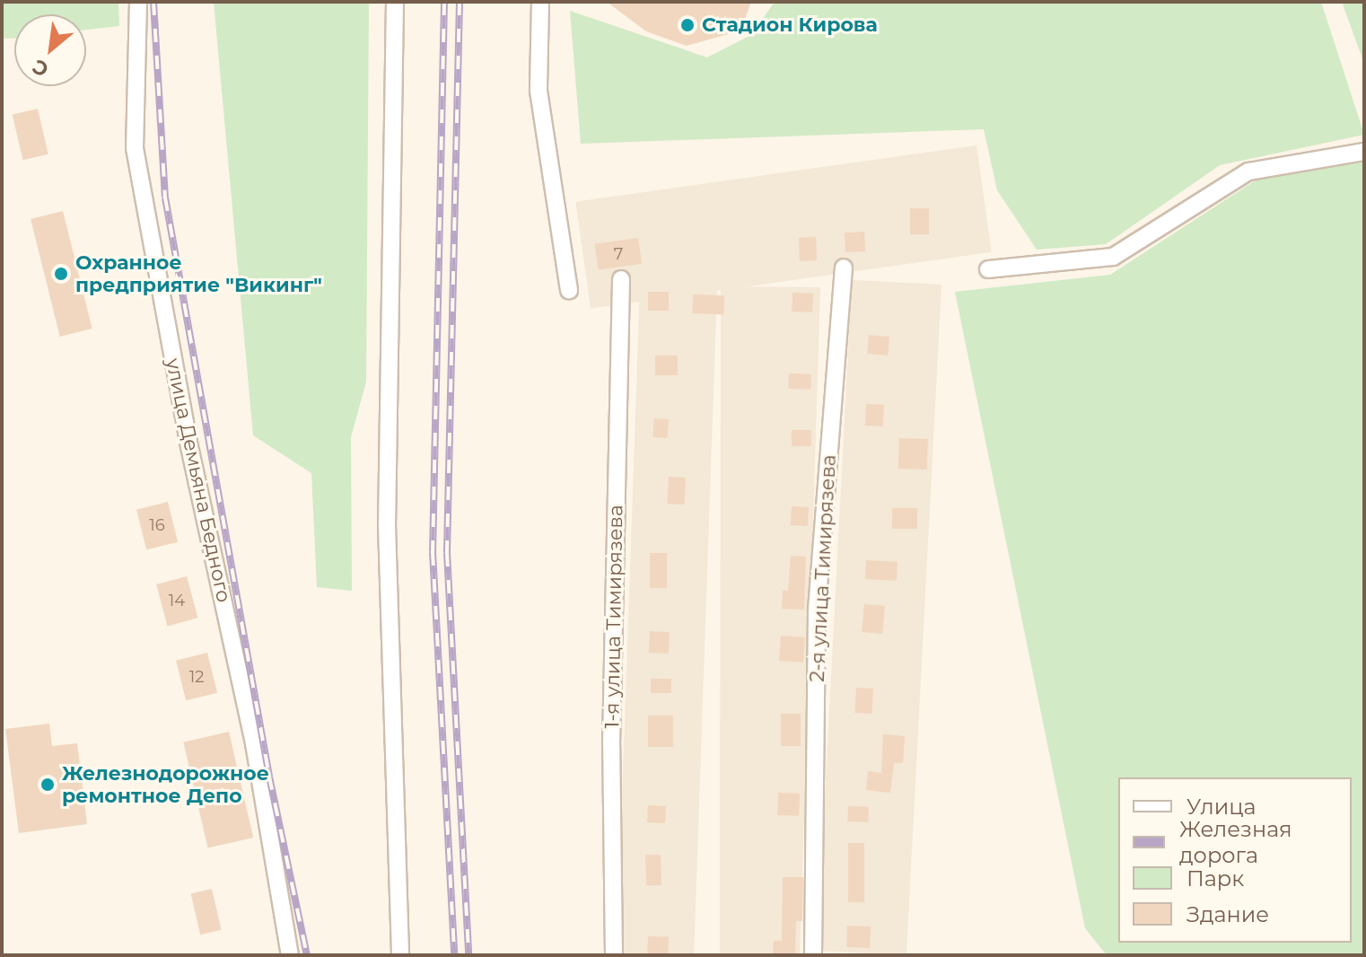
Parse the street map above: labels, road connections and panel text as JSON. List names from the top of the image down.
{
  "streets": {
    "street": ["улица Демьяна Бедного", "2-я улица Тимирязева", "1-я улица Тимирязева"]
  },
  "places": ["Стадион Кирова", "Охранное предприятие \"Викинг\"", "Железнодорожное ремонтное Депо"],
  "house_numbers": [
    "7",
    "16",
    "14",
    "12"
  ],
  "legend": [
    "Улица",
    "Железная дорога",
    "Парк",
    "Здание"
  ],
  "north": "bottom left"
}
